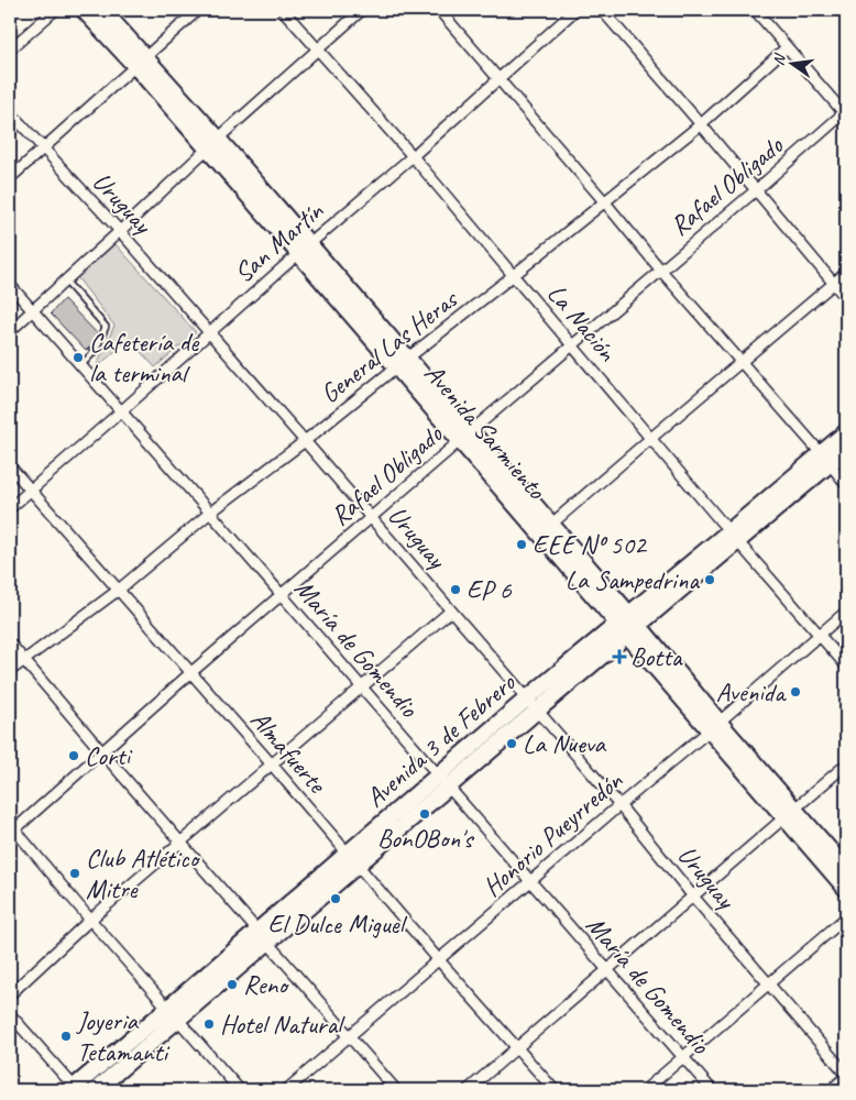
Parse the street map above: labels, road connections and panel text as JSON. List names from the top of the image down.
{
  "streets": {
    "main road": ["Avenida Sarmiento", "Avenida 3 de Febrero"],
    "street": [
      "Rafael Obligado",
      "Uruguay",
      "San Martín",
      "La Nación",
      "General Las Heras",
      "María de Gomendio",
      "Almafuerte",
      "Honorio Pueyrredón"
    ]
  },
  "crossings": [
    ["Rafael Obligado", "Uruguay"],
    ["Rafael Obligado", "La Nación"],
    ["Rafael Obligado", "Avenida Sarmiento"],
    ["Rafael Obligado", "María de Gomendio"],
    ["Rafael Obligado", "Almafuerte"],
    ["Uruguay", "San Martín"],
    ["Uruguay", "General Las Heras"],
    ["Uruguay", "Avenida 3 de Febrero"],
    ["Uruguay", "Honorio Pueyrredón"],
    ["San Martín", "La Nación"],
    ["San Martín", "Avenida Sarmiento"],
    ["San Martín", "María de Gomendio"],
    ["San Martín", "Almafuerte"],
    ["La Nación", "General Las Heras"],
    ["La Nación", "Avenida 3 de Febrero"],
    ["La Nación", "Honorio Pueyrredón"],
    ["General Las Heras", "Avenida Sarmiento"],
    ["General Las Heras", "María de Gomendio"],
    ["General Las Heras", "Almafuerte"],
    ["Avenida Sarmiento", "Avenida 3 de Febrero"],
    ["Avenida Sarmiento", "Honorio Pueyrredón"],
    ["María de Gomendio", "Avenida 3 de Febrero"],
    ["María de Gomendio", "Honorio Pueyrredón"],
    ["Avenida 3 de Febrero", "Almafuerte"],
    ["Almafuerte", "Honorio Pueyrredón"]
  ],
  "places": {
    "other": [
      "Cafetería de la terminal",
      "EEE Nº 502",
      "La Sampedrina",
      "EP 6",
      "Avenida",
      "La Nueva",
      "Corti",
      "BonOBon's",
      "Club Atlético Mitre",
      "El Dulce Miguel",
      "Reno",
      "Hotel Natural",
      "Joyeria Tetamanti"
    ],
    "health": ["Botta"]
  },
  "north": "left"
}
